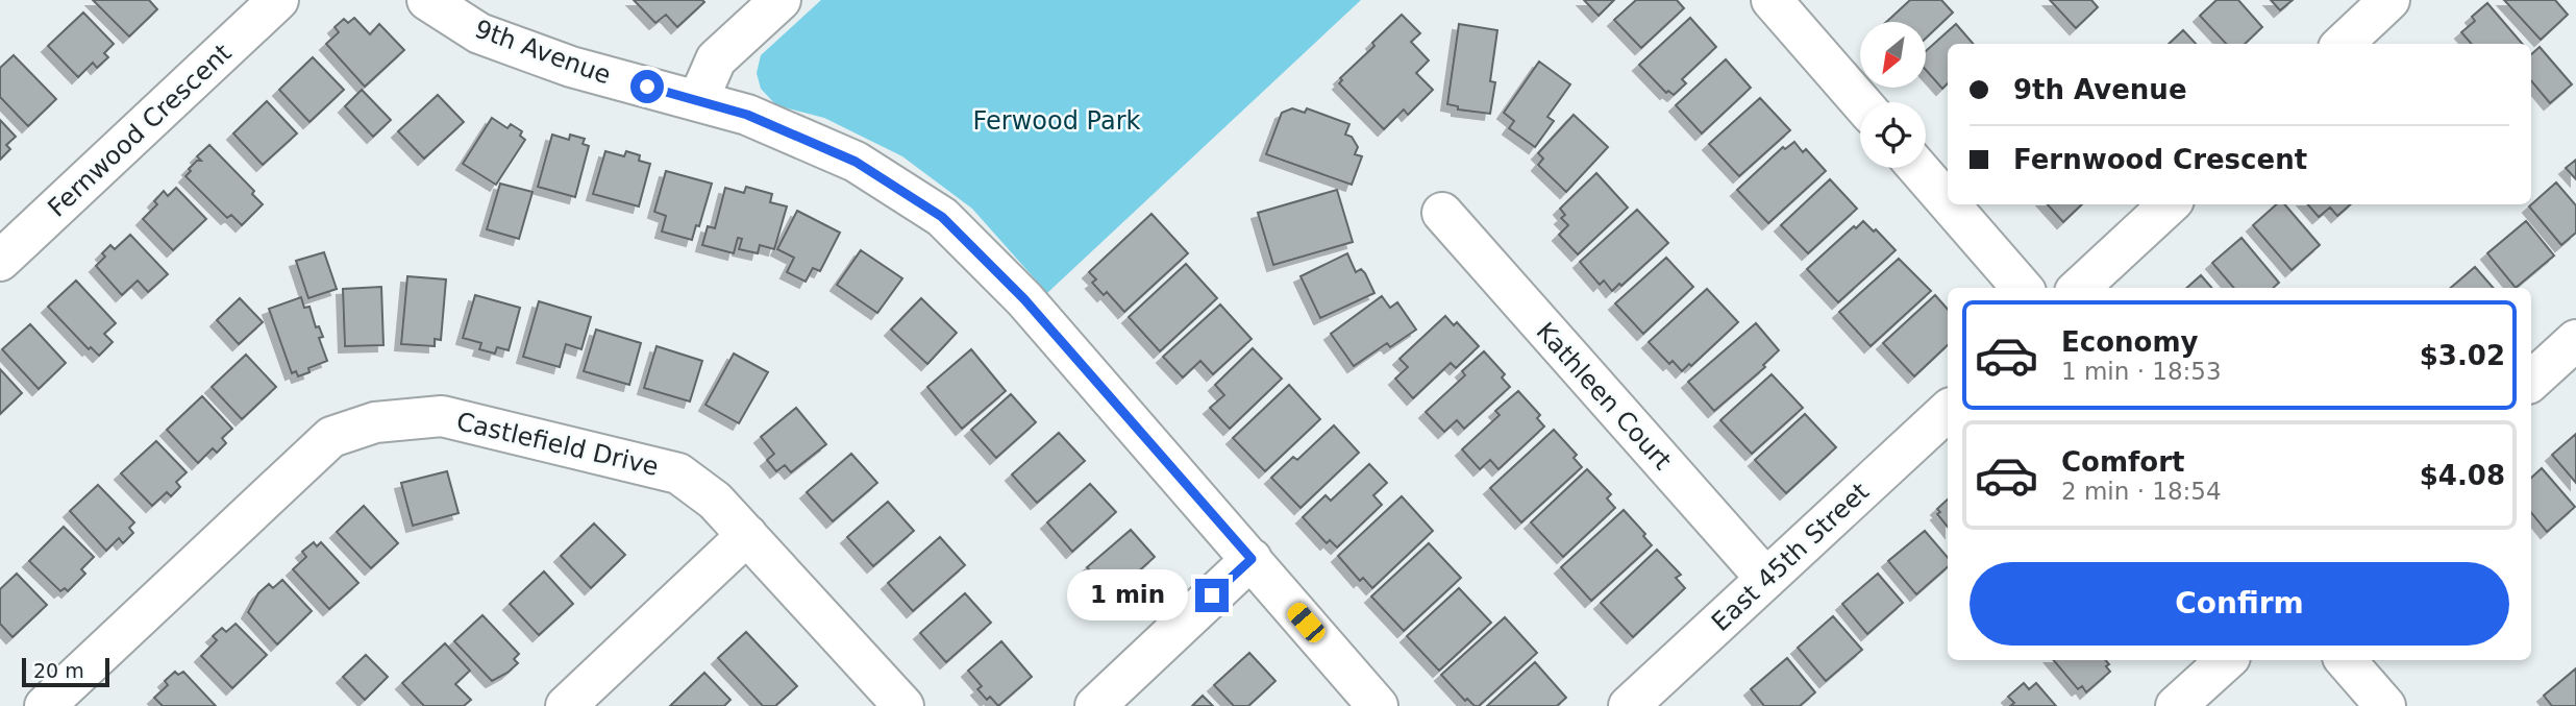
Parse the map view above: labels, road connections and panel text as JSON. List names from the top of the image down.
{
  "streets": {
    "street": [
      "9th Avenue",
      "Fernwood Crescent",
      "Kathleen Court",
      "Castlefield Drive",
      "East 45th Street"
    ]
  },
  "crossings": [
    ["Kathleen Court", "East 45th Street"]
  ],
  "parks": ["Ferwood Park"],
  "scale_bar": "20 m",
  "north": "bottom left",
  "page": {
    "banner": ["9th Avenue", "Fernwood Crescent"],
    "list": [
      {
        "name": "Economy",
        "note": "1 min · 18:53",
        "value": "$3.02"
      },
      {
        "name": "Comfort",
        "note": "2 min · 18:54",
        "value": "$4.08"
      }
    ],
    "buttons": "Confirm",
    "bubble": "1 min",
    "scale": "20 m"
  }
}
